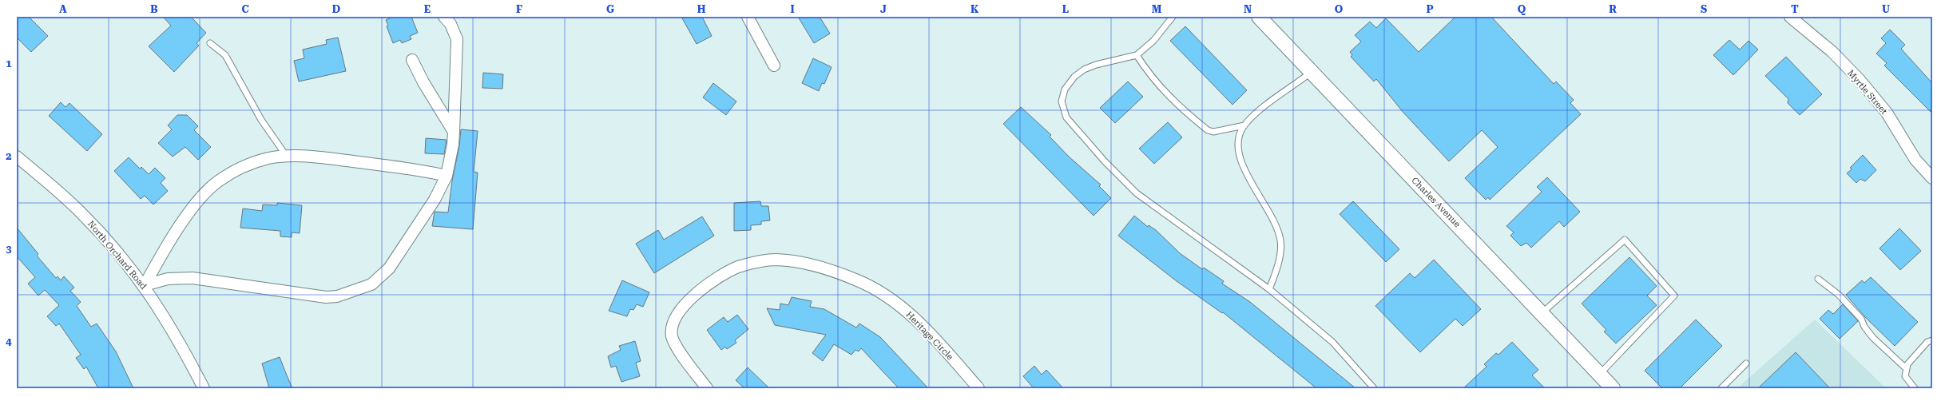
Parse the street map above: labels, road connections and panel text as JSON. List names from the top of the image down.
{
  "streets": {
    "street": [
      "Myrtle Street",
      "Charles Avenue",
      "North Orchard Road",
      "Heritage Circle"
    ]
  },
  "grid": {
    "columns": [
      "A",
      "B",
      "C",
      "D",
      "E",
      "F",
      "G",
      "H",
      "I",
      "J",
      "K",
      "L",
      "M",
      "N",
      "O",
      "P",
      "Q",
      "R",
      "S",
      "T",
      "U"
    ],
    "rows": [
      "1",
      "2",
      "3",
      "4"
    ]
  }
}
